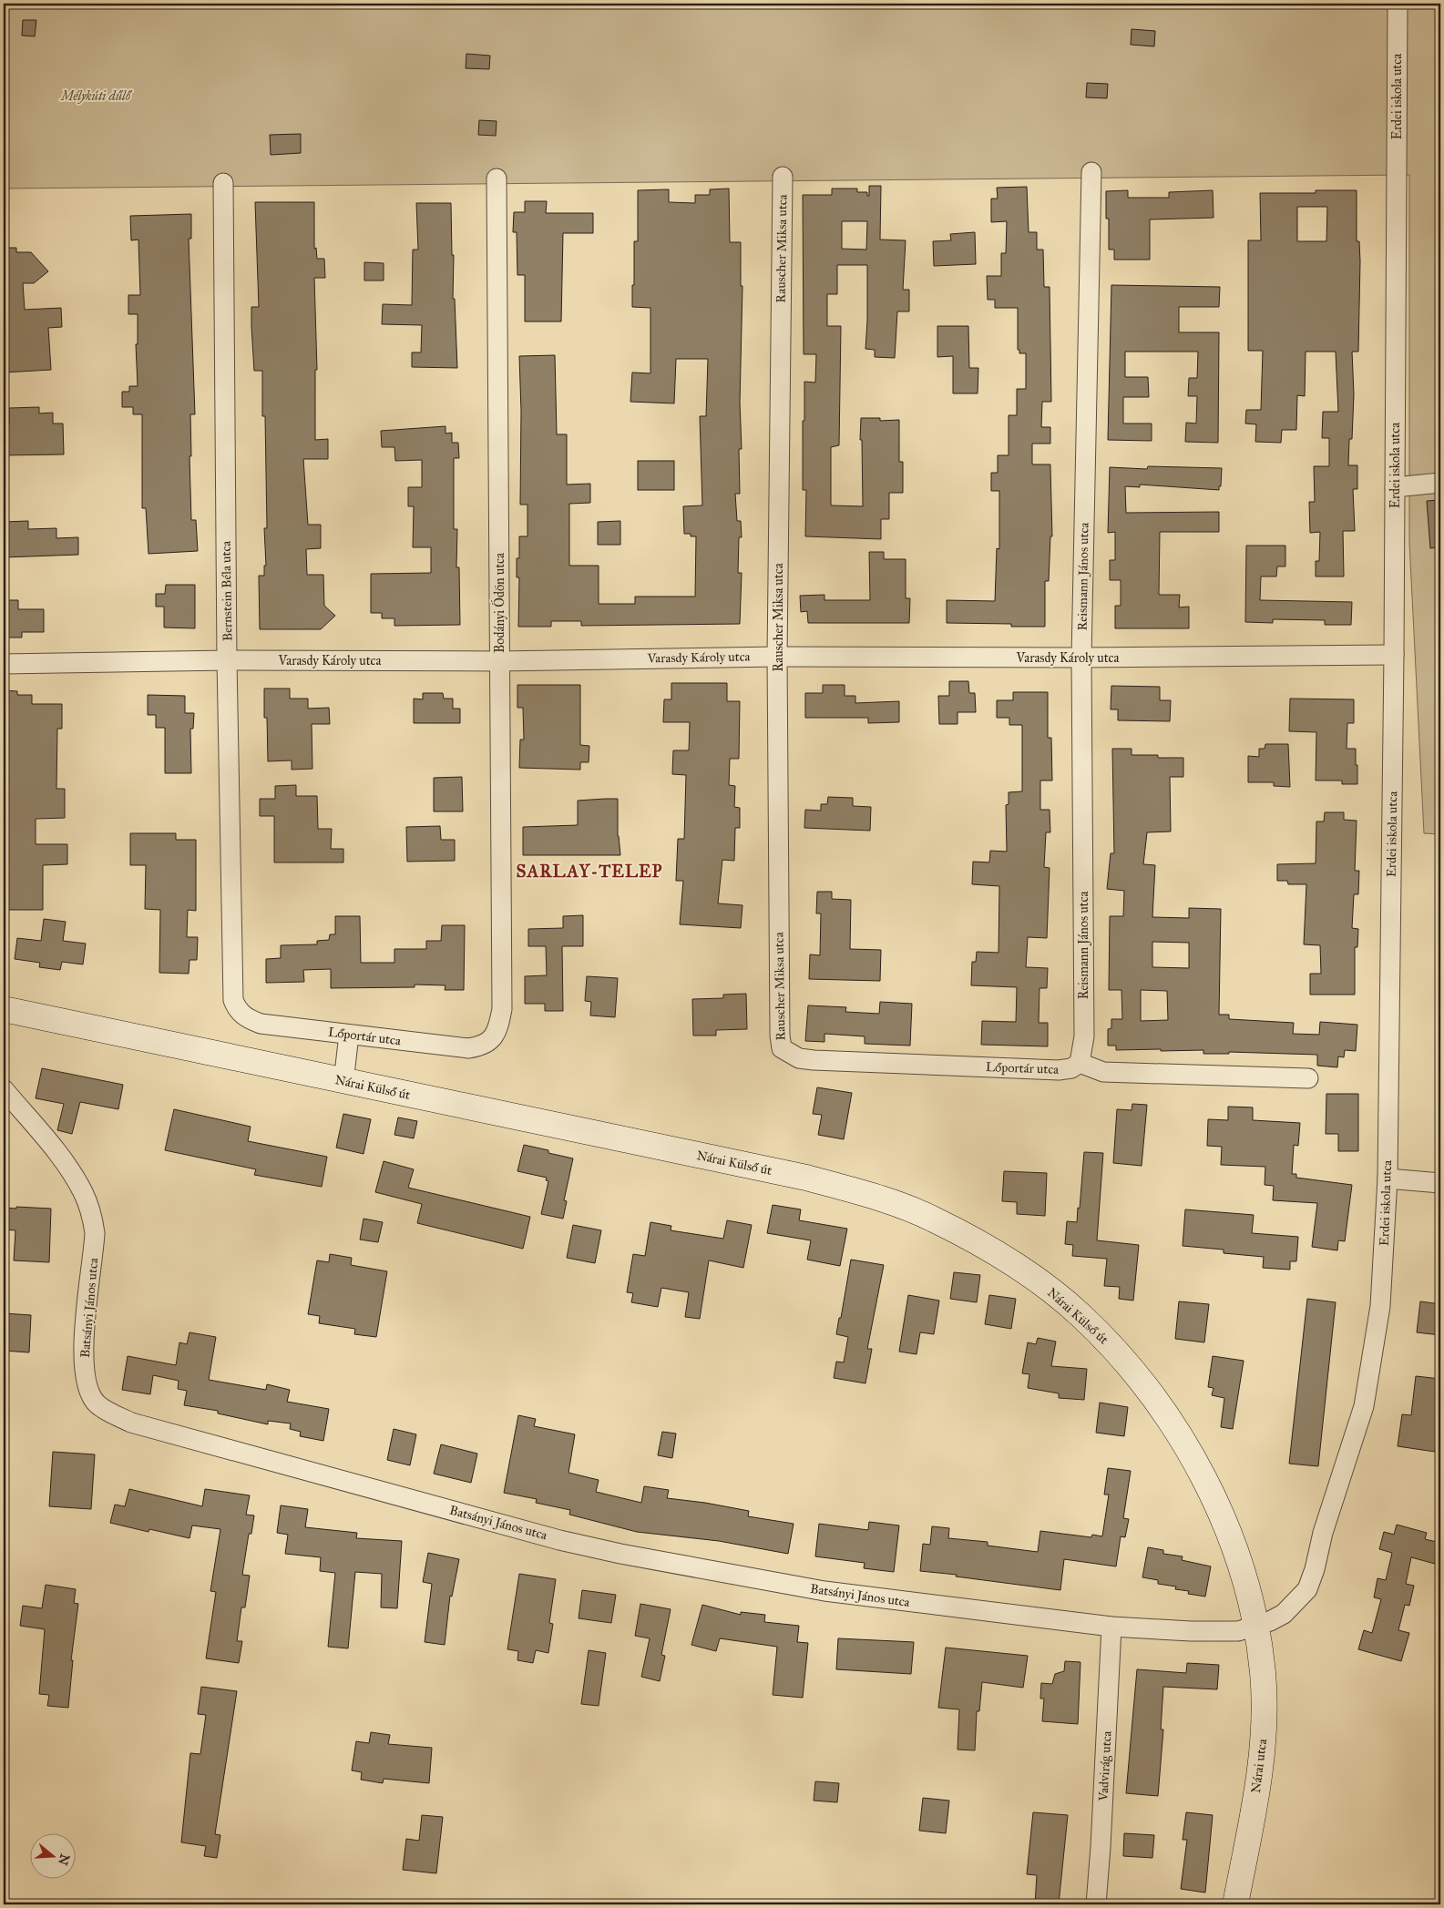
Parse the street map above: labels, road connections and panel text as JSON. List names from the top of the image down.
{
  "streets": {
    "street": [
      "Erdei iskola utca",
      "Rauscher Miksa utca",
      "Reismann János utca",
      "Bernstein Béla utca",
      "Bodányi Ödön utca",
      "Varasdy Károly utca",
      "Lőportár utca",
      "Nárai Külső út",
      "Batsányi János utca",
      "Vadvirág utca",
      "Nárai utca"
    ]
  },
  "crossings": [
    ["Erdei iskola utca", "Varasdy Károly utca"],
    ["Erdei iskola utca", "Nárai Külső út"],
    ["Erdei iskola utca", "Batsányi János utca"],
    ["Erdei iskola utca", "Nárai utca"],
    ["Rauscher Miksa utca", "Varasdy Károly utca"],
    ["Rauscher Miksa utca", "Lőportár utca"],
    ["Reismann János utca", "Varasdy Károly utca"],
    ["Reismann János utca", "Lőportár utca"],
    ["Bernstein Béla utca", "Varasdy Károly utca"],
    ["Bernstein Béla utca", "Lőportár utca"],
    ["Bodányi Ödön utca", "Varasdy Károly utca"],
    ["Bodányi Ödön utca", "Lőportár utca"],
    ["Nárai Külső út", "Batsányi János utca"],
    ["Nárai Külső út", "Nárai utca"],
    ["Batsányi János utca", "Vadvirág utca"],
    ["Batsányi János utca", "Nárai utca"]
  ],
  "districts": ["SARLAY-TELEP"],
  "parks": ["Mélykúti dűlő"],
  "north": "right"
}
